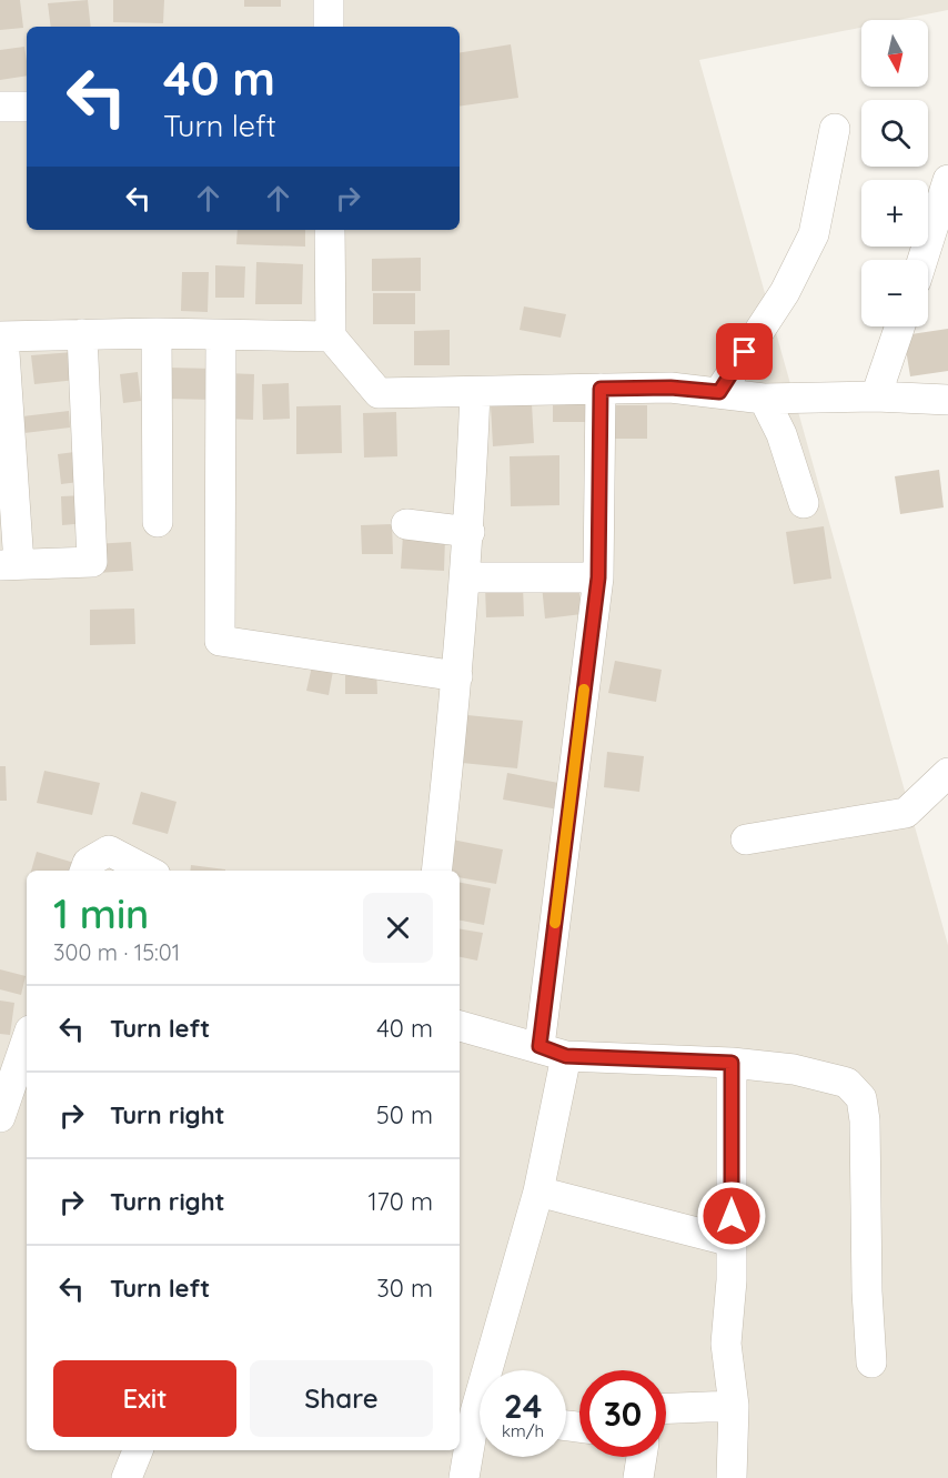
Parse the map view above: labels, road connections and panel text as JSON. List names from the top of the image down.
{
  "north": "bottom",
  "page": {
    "map_buttons": ["+", "−"],
    "turn": ["40 m", "Turn left"],
    "heading": ["1 min", "300 m · 15:01"],
    "list": [
      {
        "name": "Turn left",
        "value": "40 m"
      },
      {
        "name": "Turn right",
        "value": "50 m"
      },
      {
        "name": "Turn right",
        "value": "170 m"
      },
      {
        "name": "Turn left",
        "value": "30 m"
      }
    ],
    "buttons": ["Exit", "Share"],
    "speed": "24 km/h",
    "limit": "30"
  }
}
